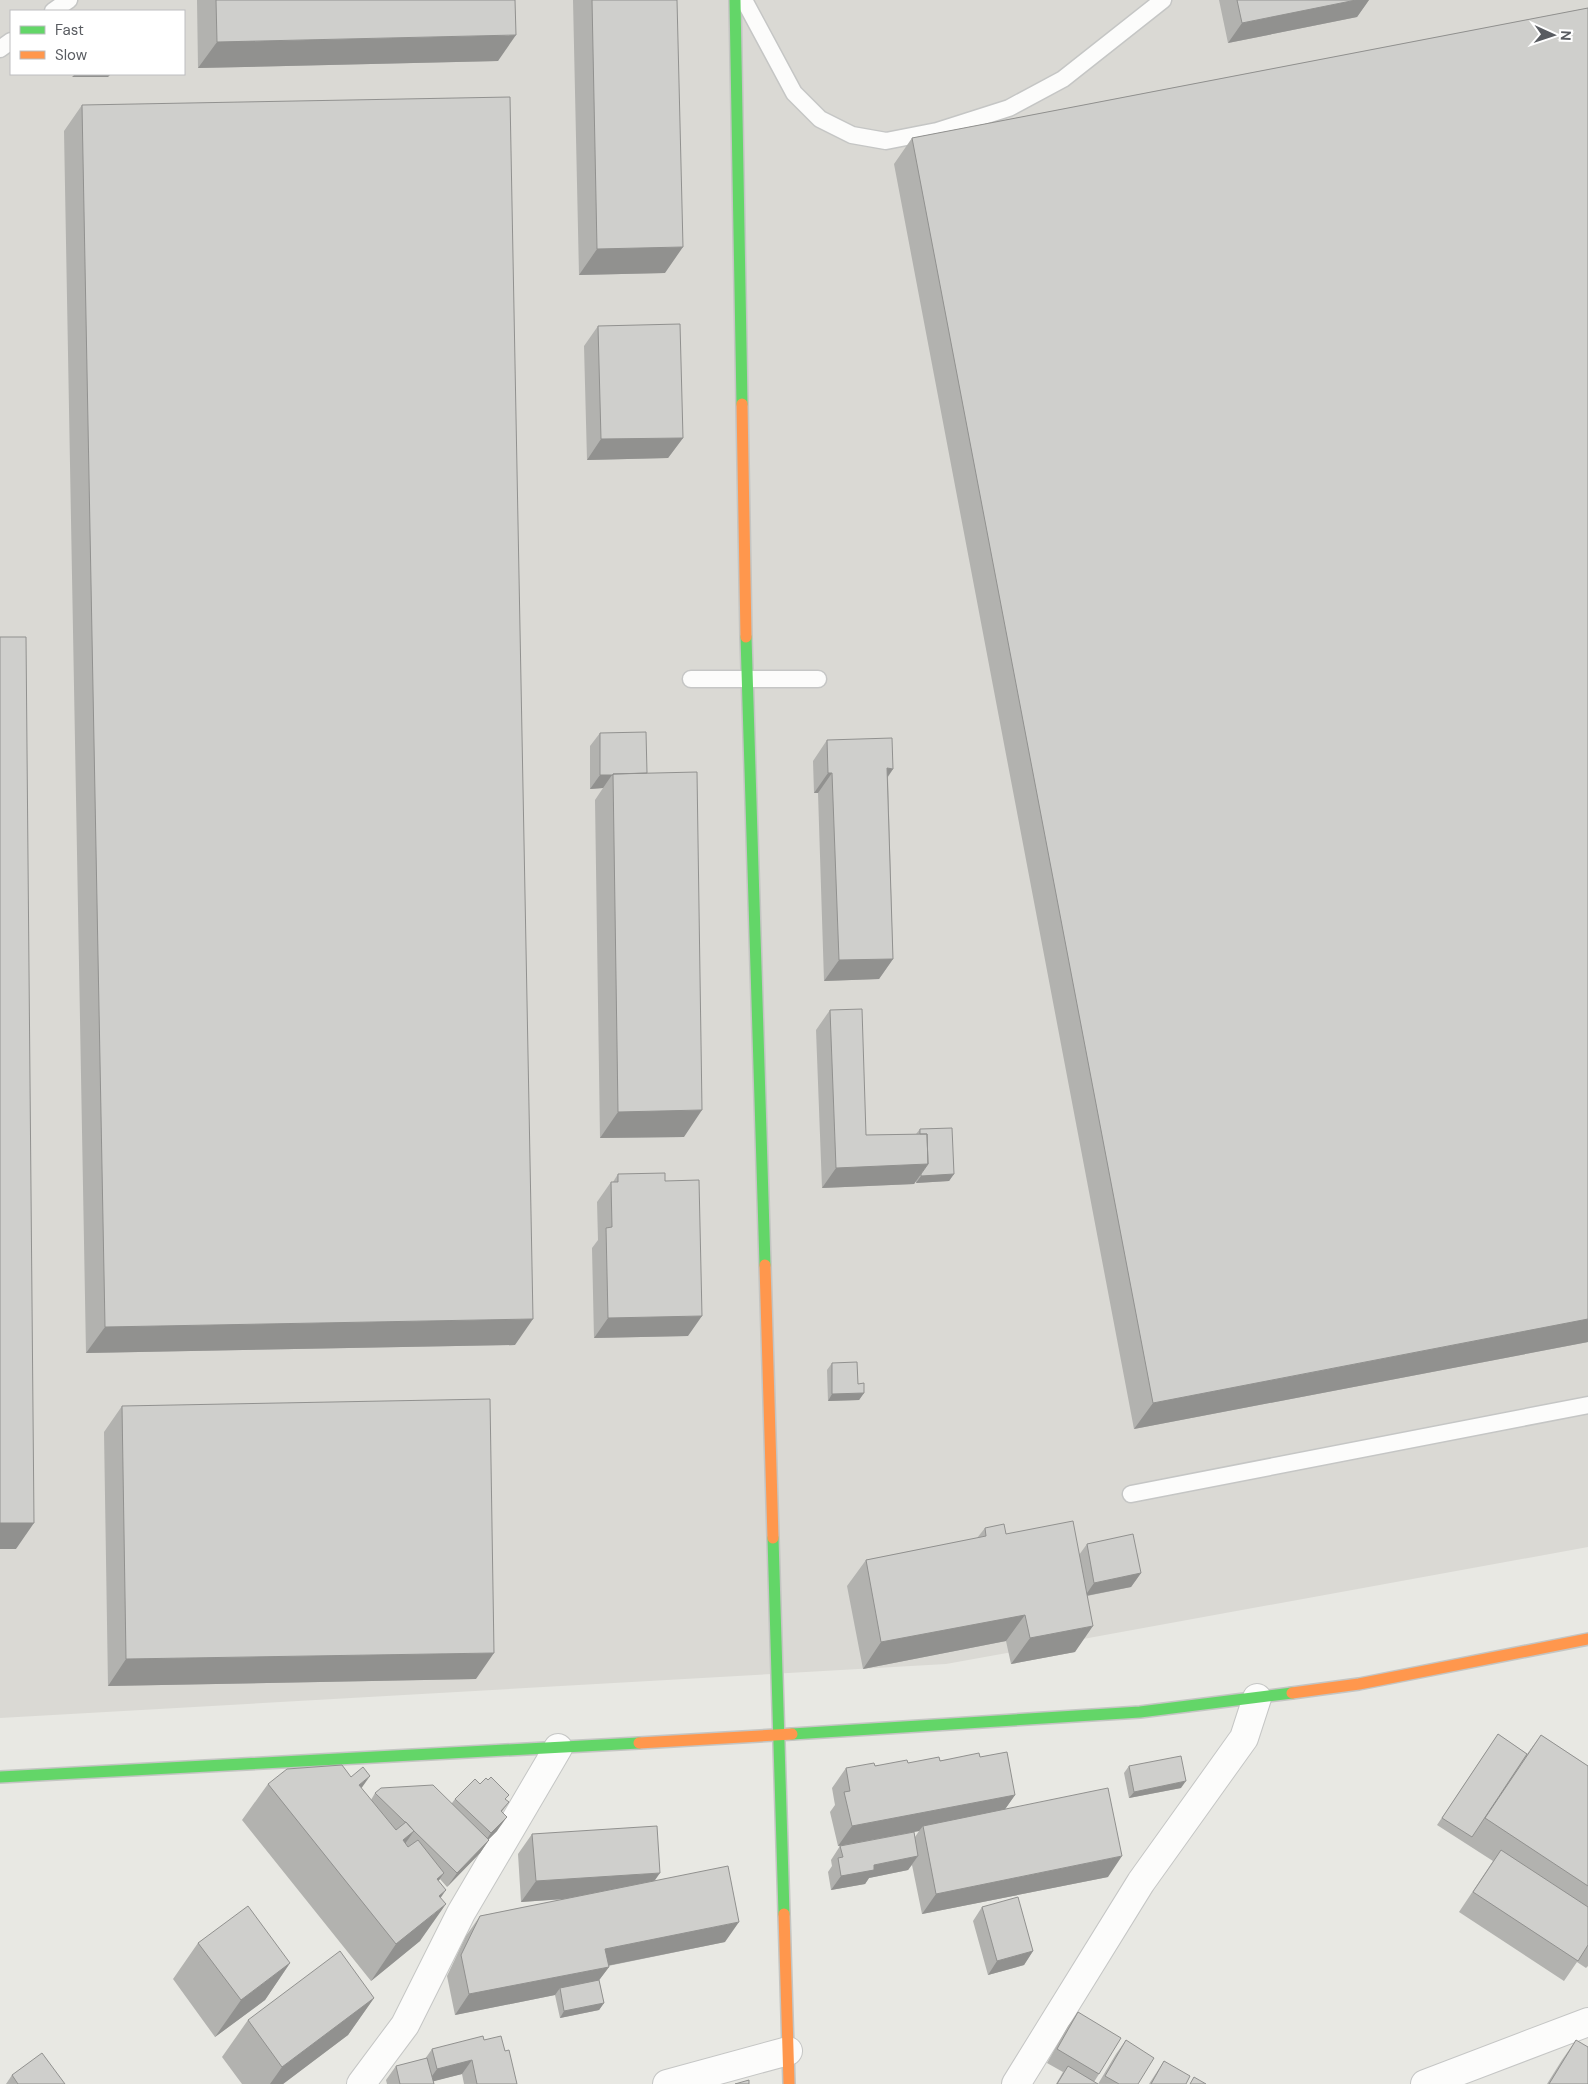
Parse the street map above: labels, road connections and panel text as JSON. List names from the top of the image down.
{
  "legend": ["Fast", "Slow"],
  "north": "right"
}
